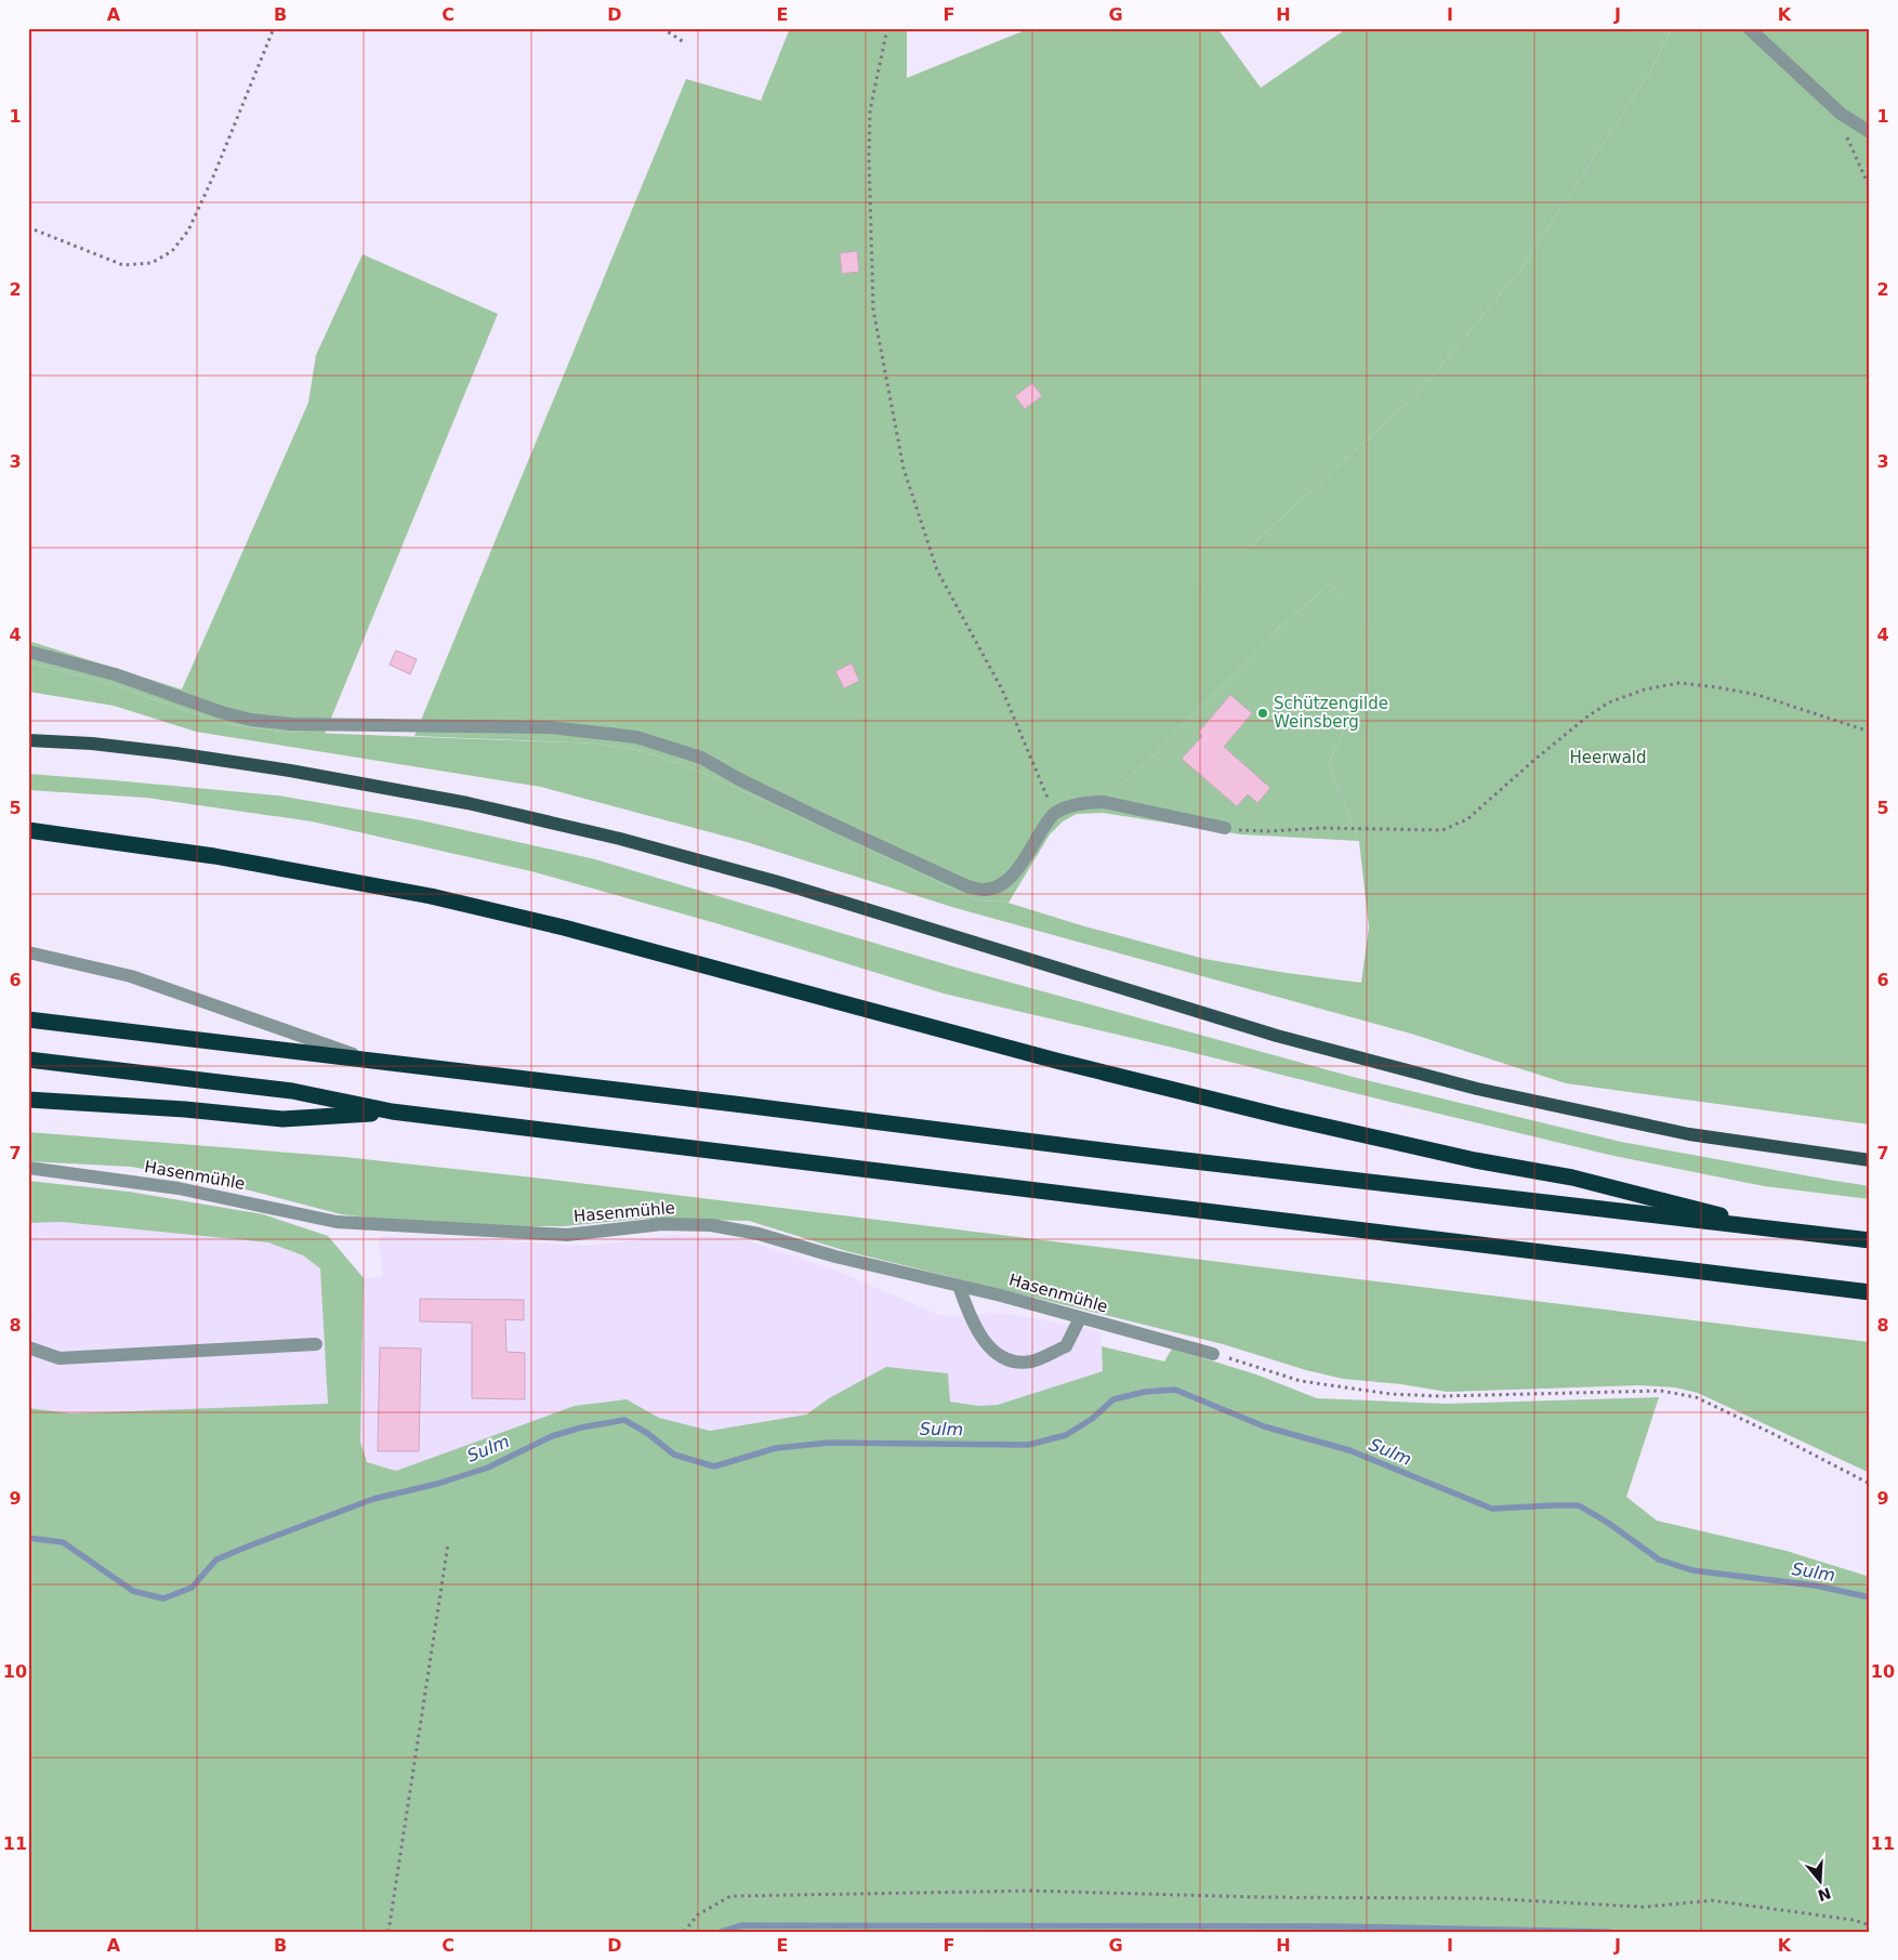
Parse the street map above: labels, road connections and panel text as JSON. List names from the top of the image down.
{
  "streets": {
    "street": ["Hasenmühle"]
  },
  "water": ["Sulm"],
  "parks": ["Heerwald"],
  "places": ["Schützengilde Weinsberg"],
  "north": "bottom",
  "grid": {
    "columns": [
      "A",
      "B",
      "C",
      "D",
      "E",
      "F",
      "G",
      "H",
      "I",
      "J",
      "K"
    ],
    "rows": [
      "1",
      "2",
      "3",
      "4",
      "5",
      "6",
      "7",
      "8",
      "9",
      "10",
      "11"
    ]
  }
}
